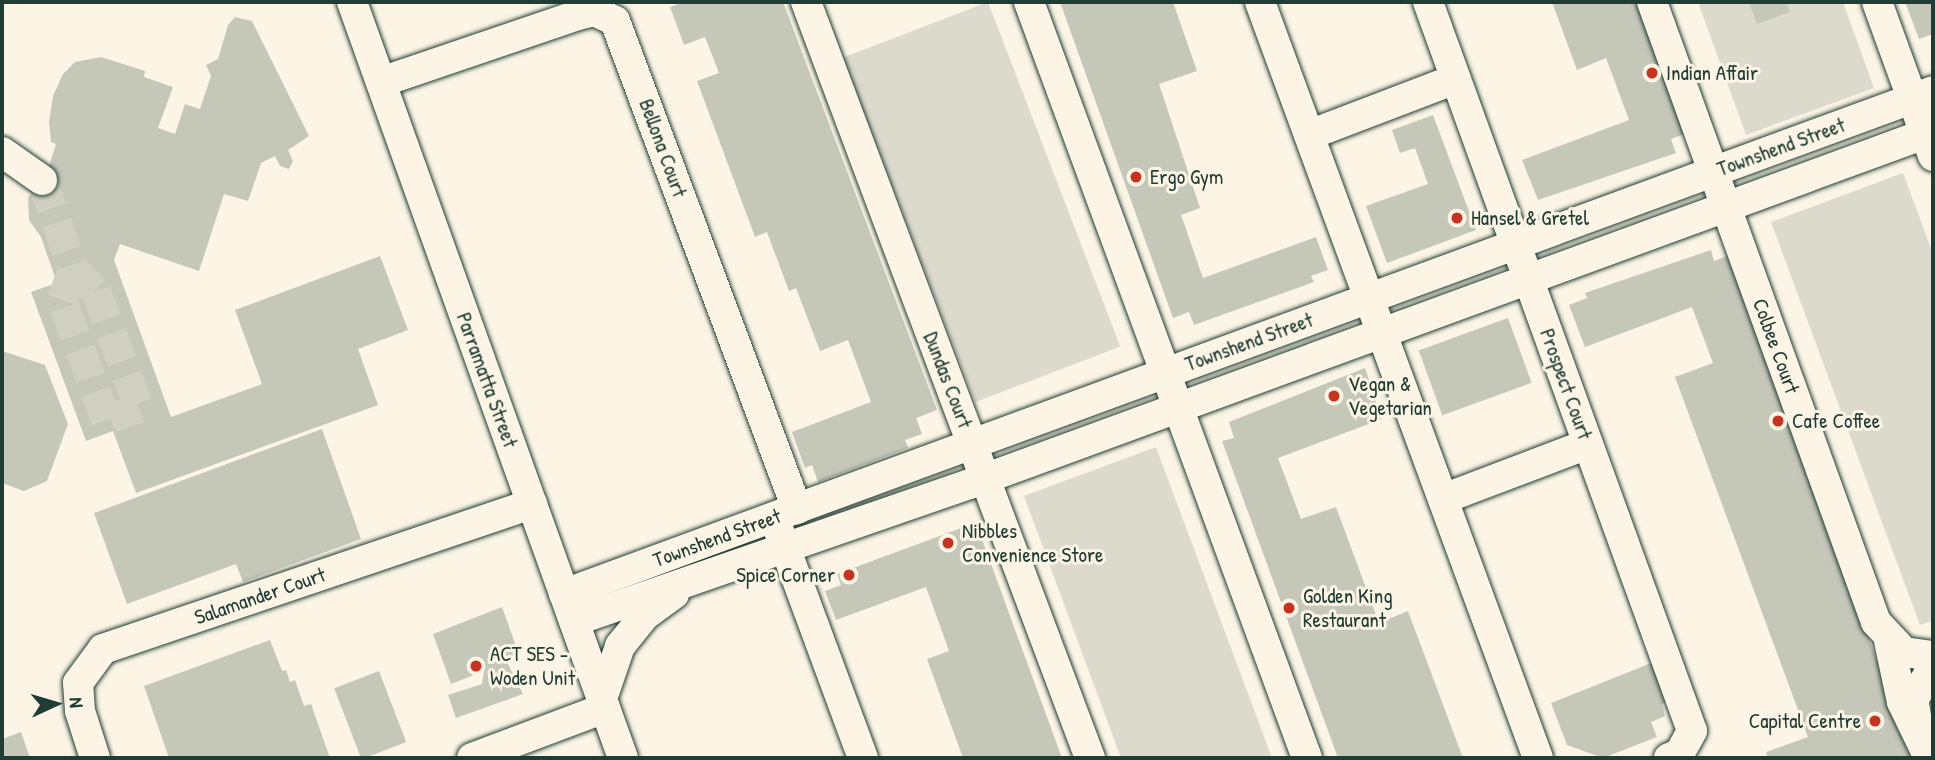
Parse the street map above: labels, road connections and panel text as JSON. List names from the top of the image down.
{
  "streets": {
    "street": [
      "Townshend Street",
      "Bellona Court",
      "Colbee Court",
      "Parramatta Street",
      "Dundas Court",
      "Prospect Court",
      "Salamander Court"
    ]
  },
  "crossings": [
    ["Townshend Street", "Bellona Court"],
    ["Townshend Street", "Colbee Court"],
    ["Townshend Street", "Parramatta Street"],
    ["Townshend Street", "Dundas Court"],
    ["Townshend Street", "Prospect Court"],
    ["Bellona Court", "Parramatta Street"],
    ["Parramatta Street", "Salamander Court"]
  ],
  "places": [
    "Indian Affair",
    "Ergo Gym",
    "Hansel & Gretel",
    "Vegan & Vegetarian",
    "Cafe Coffee",
    "Nibbles Convenience Store",
    "Spice Corner",
    "Golden King Restaurant",
    "ACT SES - Woden Unit",
    "Capital Centre"
  ],
  "north": "right"
}
